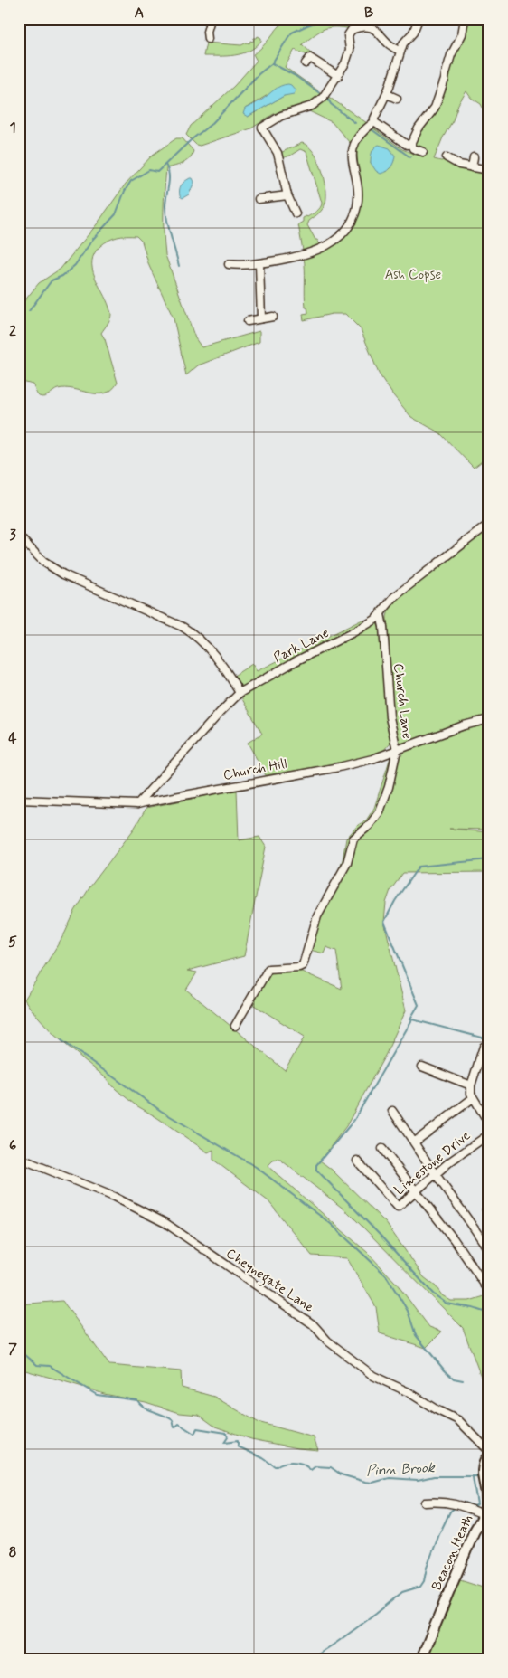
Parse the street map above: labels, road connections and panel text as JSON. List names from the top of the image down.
{
  "streets": {
    "street": [
      "Park Lane",
      "Church Lane",
      "Church Hill",
      "Limestone Drive",
      "Cheynegate Lane",
      "Beacon Heath"
    ]
  },
  "crossings": [
    ["Park Lane", "Church Lane"],
    ["Park Lane", "Church Hill"],
    ["Church Lane", "Church Hill"]
  ],
  "water": ["Pinn Brook"],
  "parks": ["Ash Copse"],
  "grid": {
    "columns": ["A", "B"],
    "rows": [
      "1",
      "2",
      "3",
      "4",
      "5",
      "6",
      "7",
      "8"
    ]
  }
}
